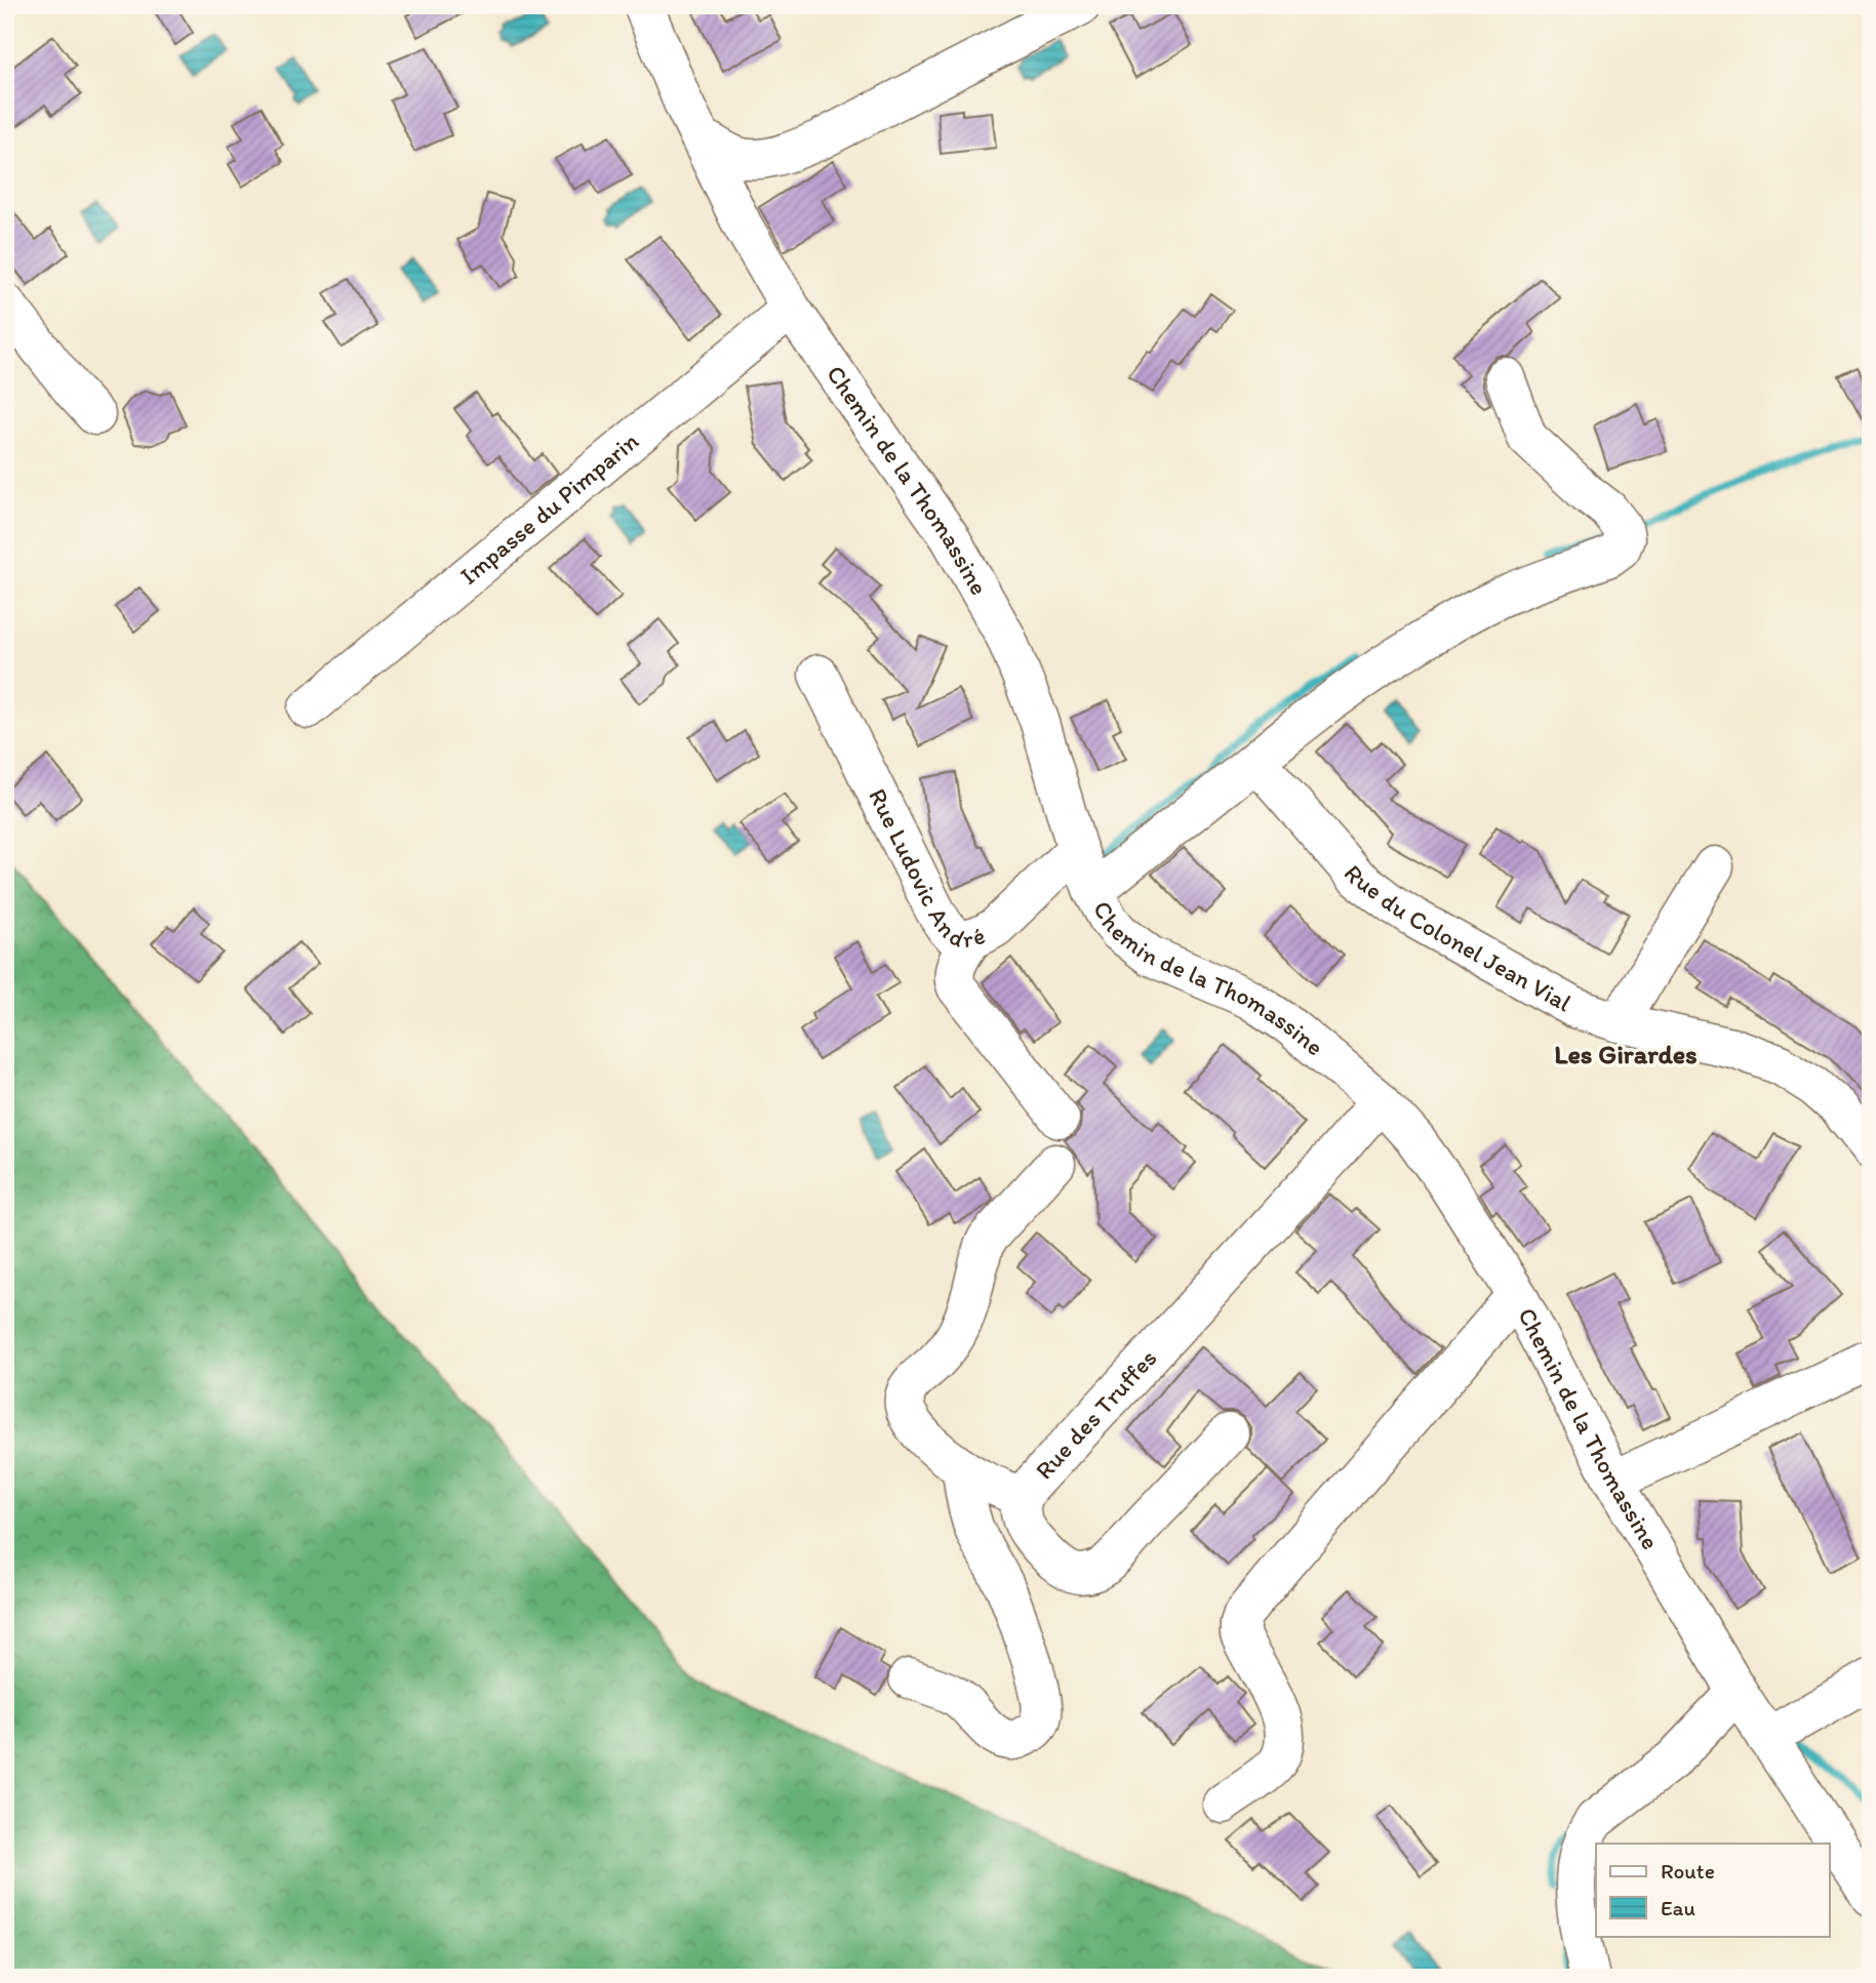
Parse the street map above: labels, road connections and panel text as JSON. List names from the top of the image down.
{
  "streets": {
    "street": [
      "Chemin de la Thomassine",
      "Impasse du Pimparin",
      "Rue Ludovic André",
      "Rue du Colonel Jean Vial",
      "Rue des Truffes"
    ]
  },
  "crossings": [
    ["Chemin de la Thomassine", "Impasse du Pimparin"],
    ["Chemin de la Thomassine", "Rue Ludovic André"],
    ["Chemin de la Thomassine", "Rue des Truffes"]
  ],
  "districts": ["Les Girardes"],
  "legend": ["Route", "Eau"]
}
